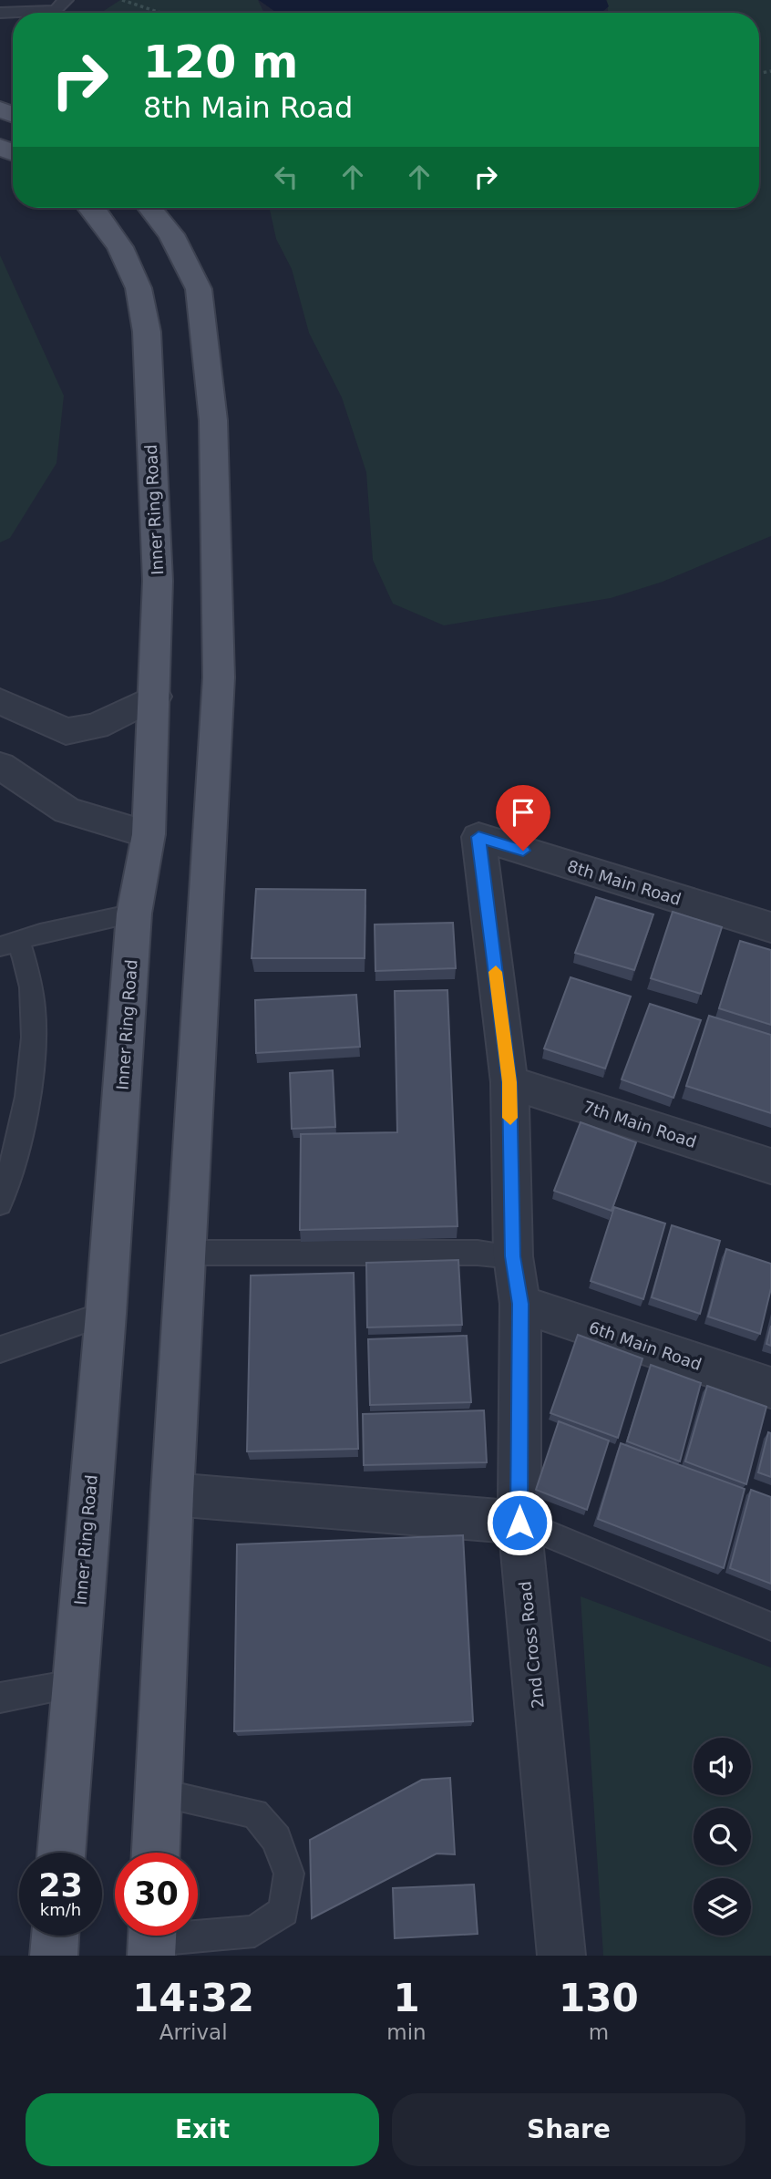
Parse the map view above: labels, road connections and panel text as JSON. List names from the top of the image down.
{
  "streets": {
    "main road": ["Inner Ring Road"],
    "street": [
      "8th Main Road",
      "7th Main Road",
      "6th Main Road",
      "2nd Cross Road"
    ]
  },
  "crossings": [
    ["8th Main Road", "2nd Cross Road"],
    ["7th Main Road", "2nd Cross Road"],
    ["6th Main Road", "2nd Cross Road"]
  ],
  "page": {
    "turn": ["120 m", "8th Main Road"],
    "speed": "23 km/h",
    "limit": "30",
    "eta": [
      "14:32",
      "Arrival",
      "1",
      "min",
      "130",
      "m"
    ],
    "buttons": ["Exit", "Share"]
  }
}
